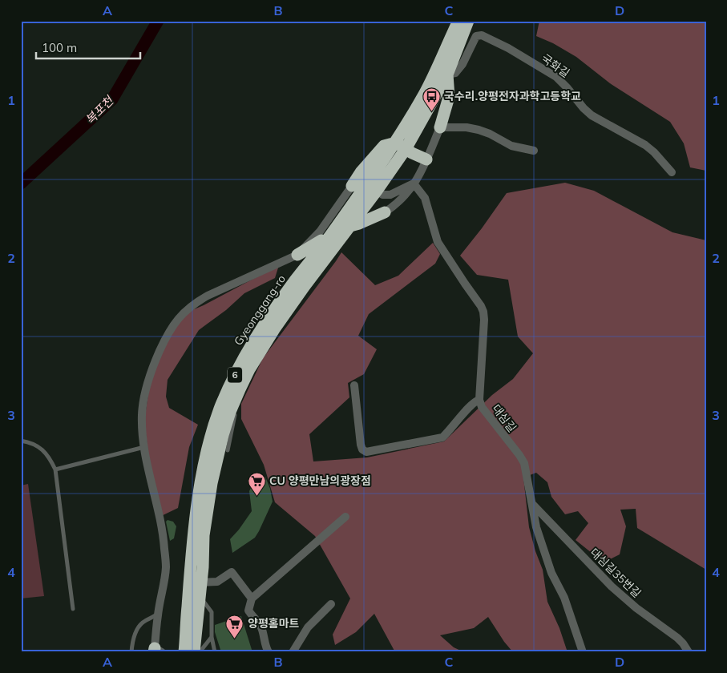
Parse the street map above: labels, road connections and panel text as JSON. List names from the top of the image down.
{
  "streets": {
    "highway": ["Gyeonggang-ro", "6"],
    "street": ["국화길", "대심길", "대심길35번길"]
  },
  "crossings": [
    ["국화길", "Gyeonggang-ro"],
    ["대심길", "대심길35번길"]
  ],
  "water": ["복포천"],
  "places": {
    "bus stop": ["국수리.양평전자과학고등학교"],
    "supermarket": ["CU 양평만남의광장점", "양평홈마트"]
  },
  "scale_bar": "100 m",
  "grid": {
    "columns": [
      "A",
      "B",
      "C",
      "D"
    ],
    "rows": [
      "1",
      "2",
      "3",
      "4"
    ]
  }
}
